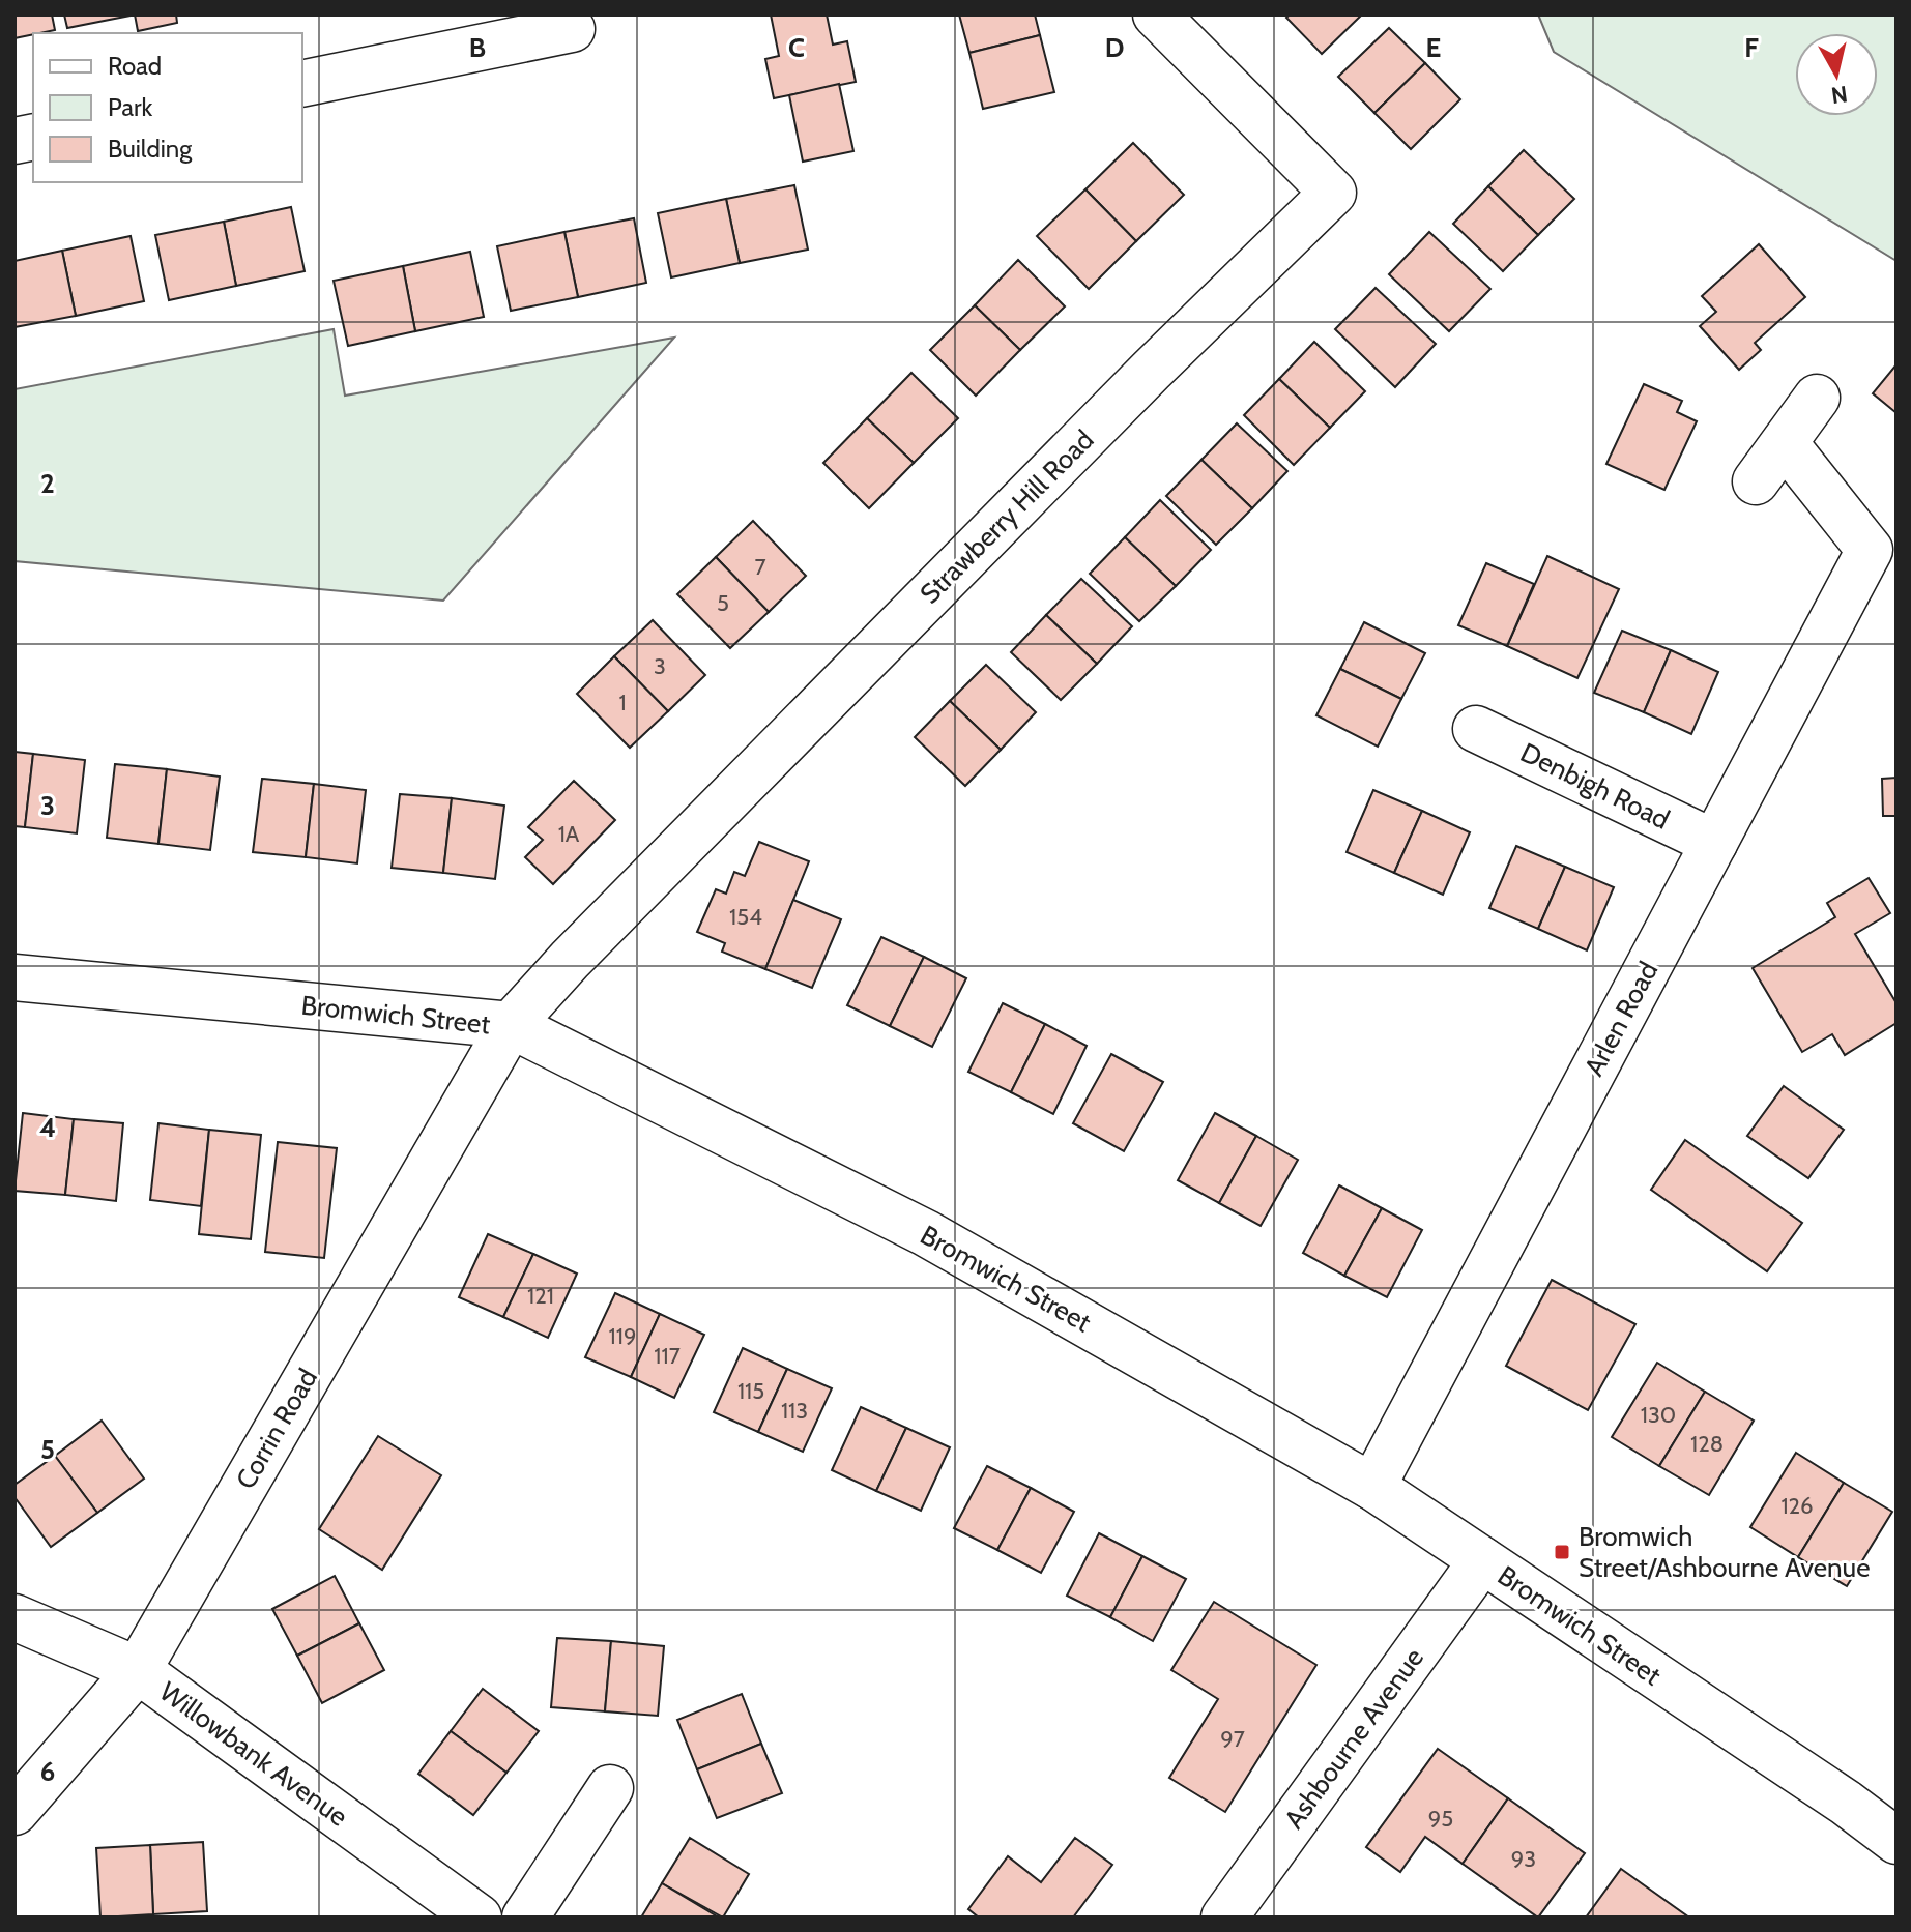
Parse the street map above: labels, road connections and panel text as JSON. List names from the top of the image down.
{
  "streets": {
    "street": [
      "Strawberry Hill Road",
      "Denbigh Road",
      "Bromwich Street",
      "Arlen Road",
      "Corrin Road",
      "Ashbourne Avenue",
      "Willowbank Avenue"
    ]
  },
  "crossings": [
    ["Strawberry Hill Road", "Bromwich Street"],
    ["Strawberry Hill Road", "Corrin Road"],
    ["Denbigh Road", "Arlen Road"],
    ["Bromwich Street", "Arlen Road"],
    ["Bromwich Street", "Corrin Road"],
    ["Bromwich Street", "Ashbourne Avenue"],
    ["Corrin Road", "Willowbank Avenue"]
  ],
  "places": {
    "transit": ["Bromwich Street/Ashbourne Avenue"]
  },
  "house_numbers": [
    "7",
    "5",
    "3",
    "1",
    "1A",
    "154",
    "121",
    "119",
    "117",
    "115",
    "113",
    "130",
    "128",
    "126",
    "97",
    "95",
    "93"
  ],
  "legend": ["Road", "Park", "Building"],
  "north": "bottom",
  "grid": {
    "columns": [
      "B",
      "C",
      "D",
      "E",
      "F"
    ],
    "rows": [
      "2",
      "3",
      "4",
      "5",
      "6"
    ]
  }
}
